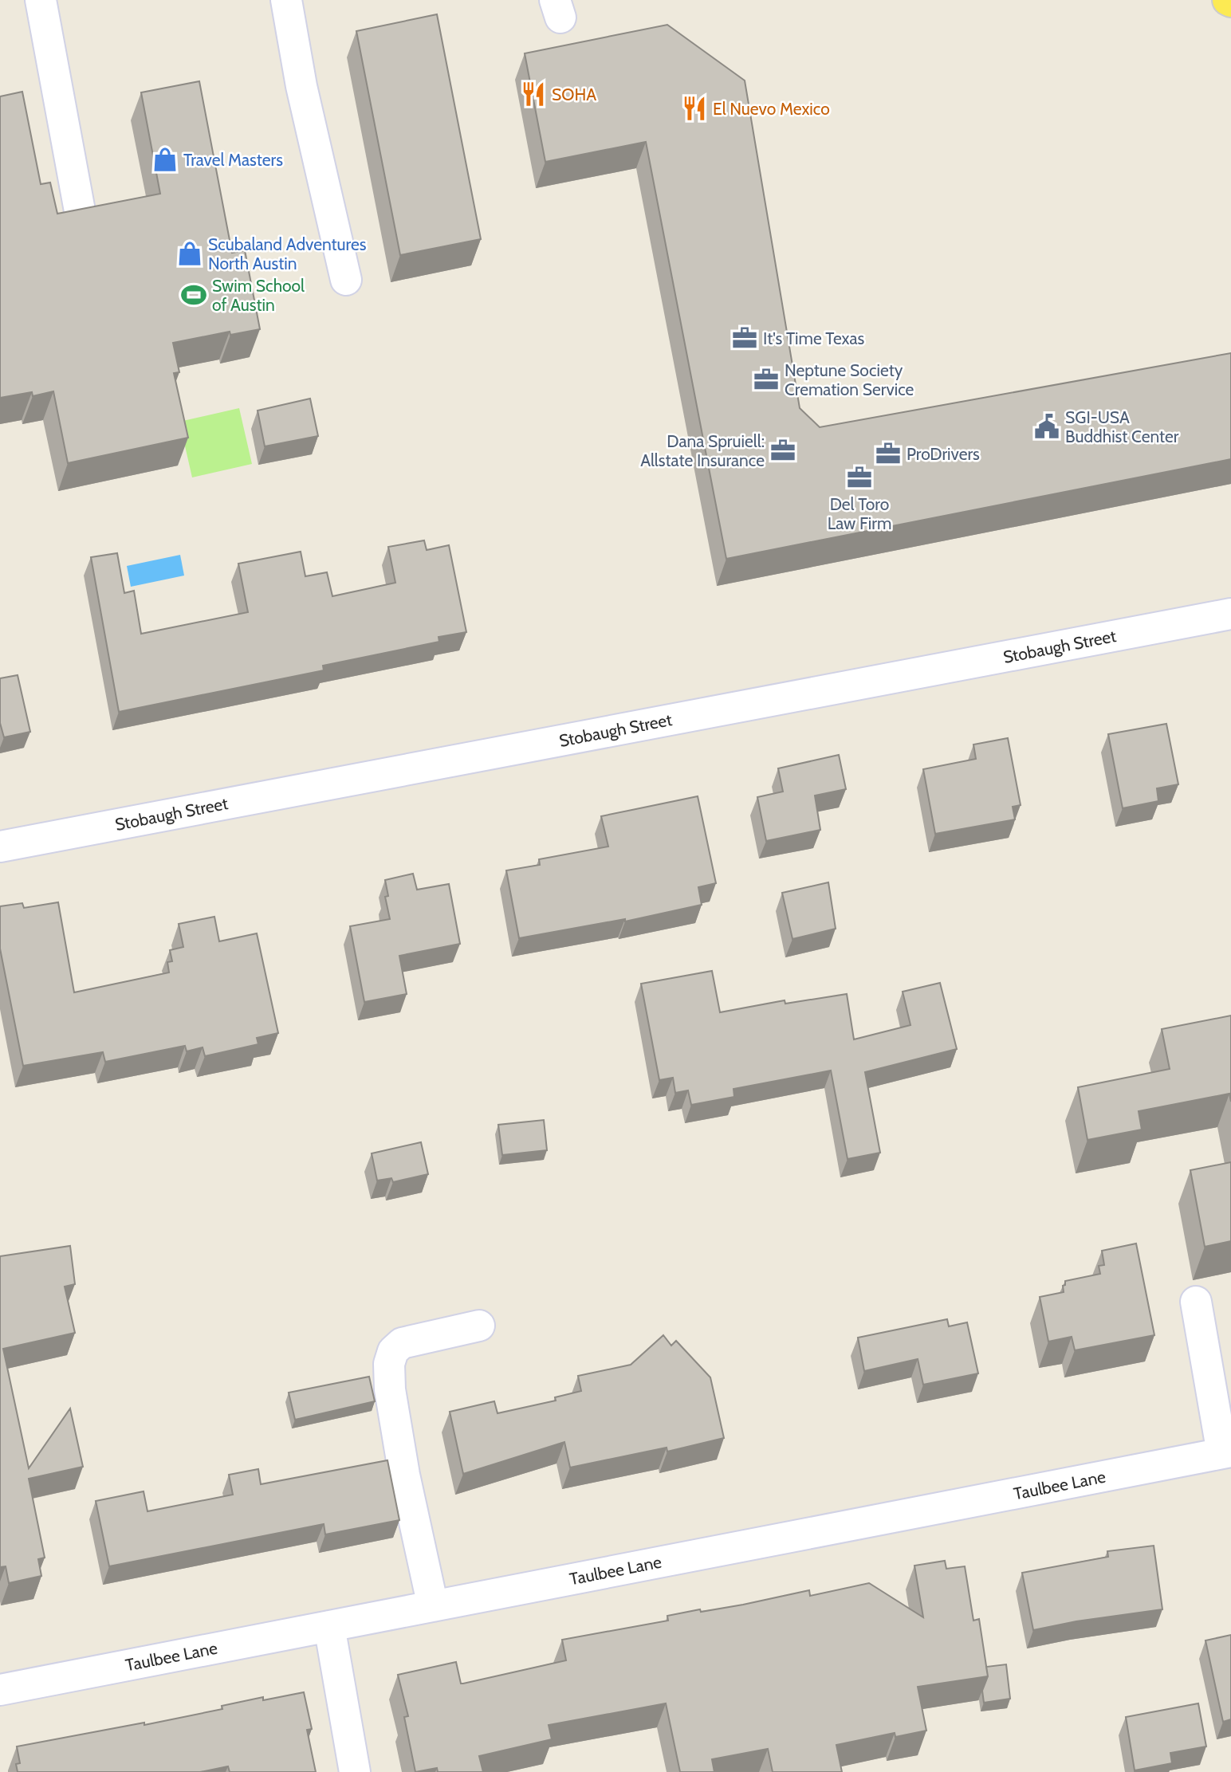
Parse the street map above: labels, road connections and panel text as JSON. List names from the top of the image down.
{
  "streets": {
    "street": ["Stobaugh Street", "Taulbee Lane"]
  },
  "places": {
    "restaurant": ["SOHA", "El Nuevo Mexico"],
    "shop": ["Travel Masters", "Scubaland Adventures North Austin"],
    "sports": ["Swim School of Austin"],
    "office": [
      "It's Time Texas",
      "Neptune Society Cremation Service",
      "Dana Spruiell: Allstate Insurance",
      "ProDrivers",
      "Del Toro Law Firm"
    ],
    "public building": ["SGI-USA Buddhist Center"]
  }
}
